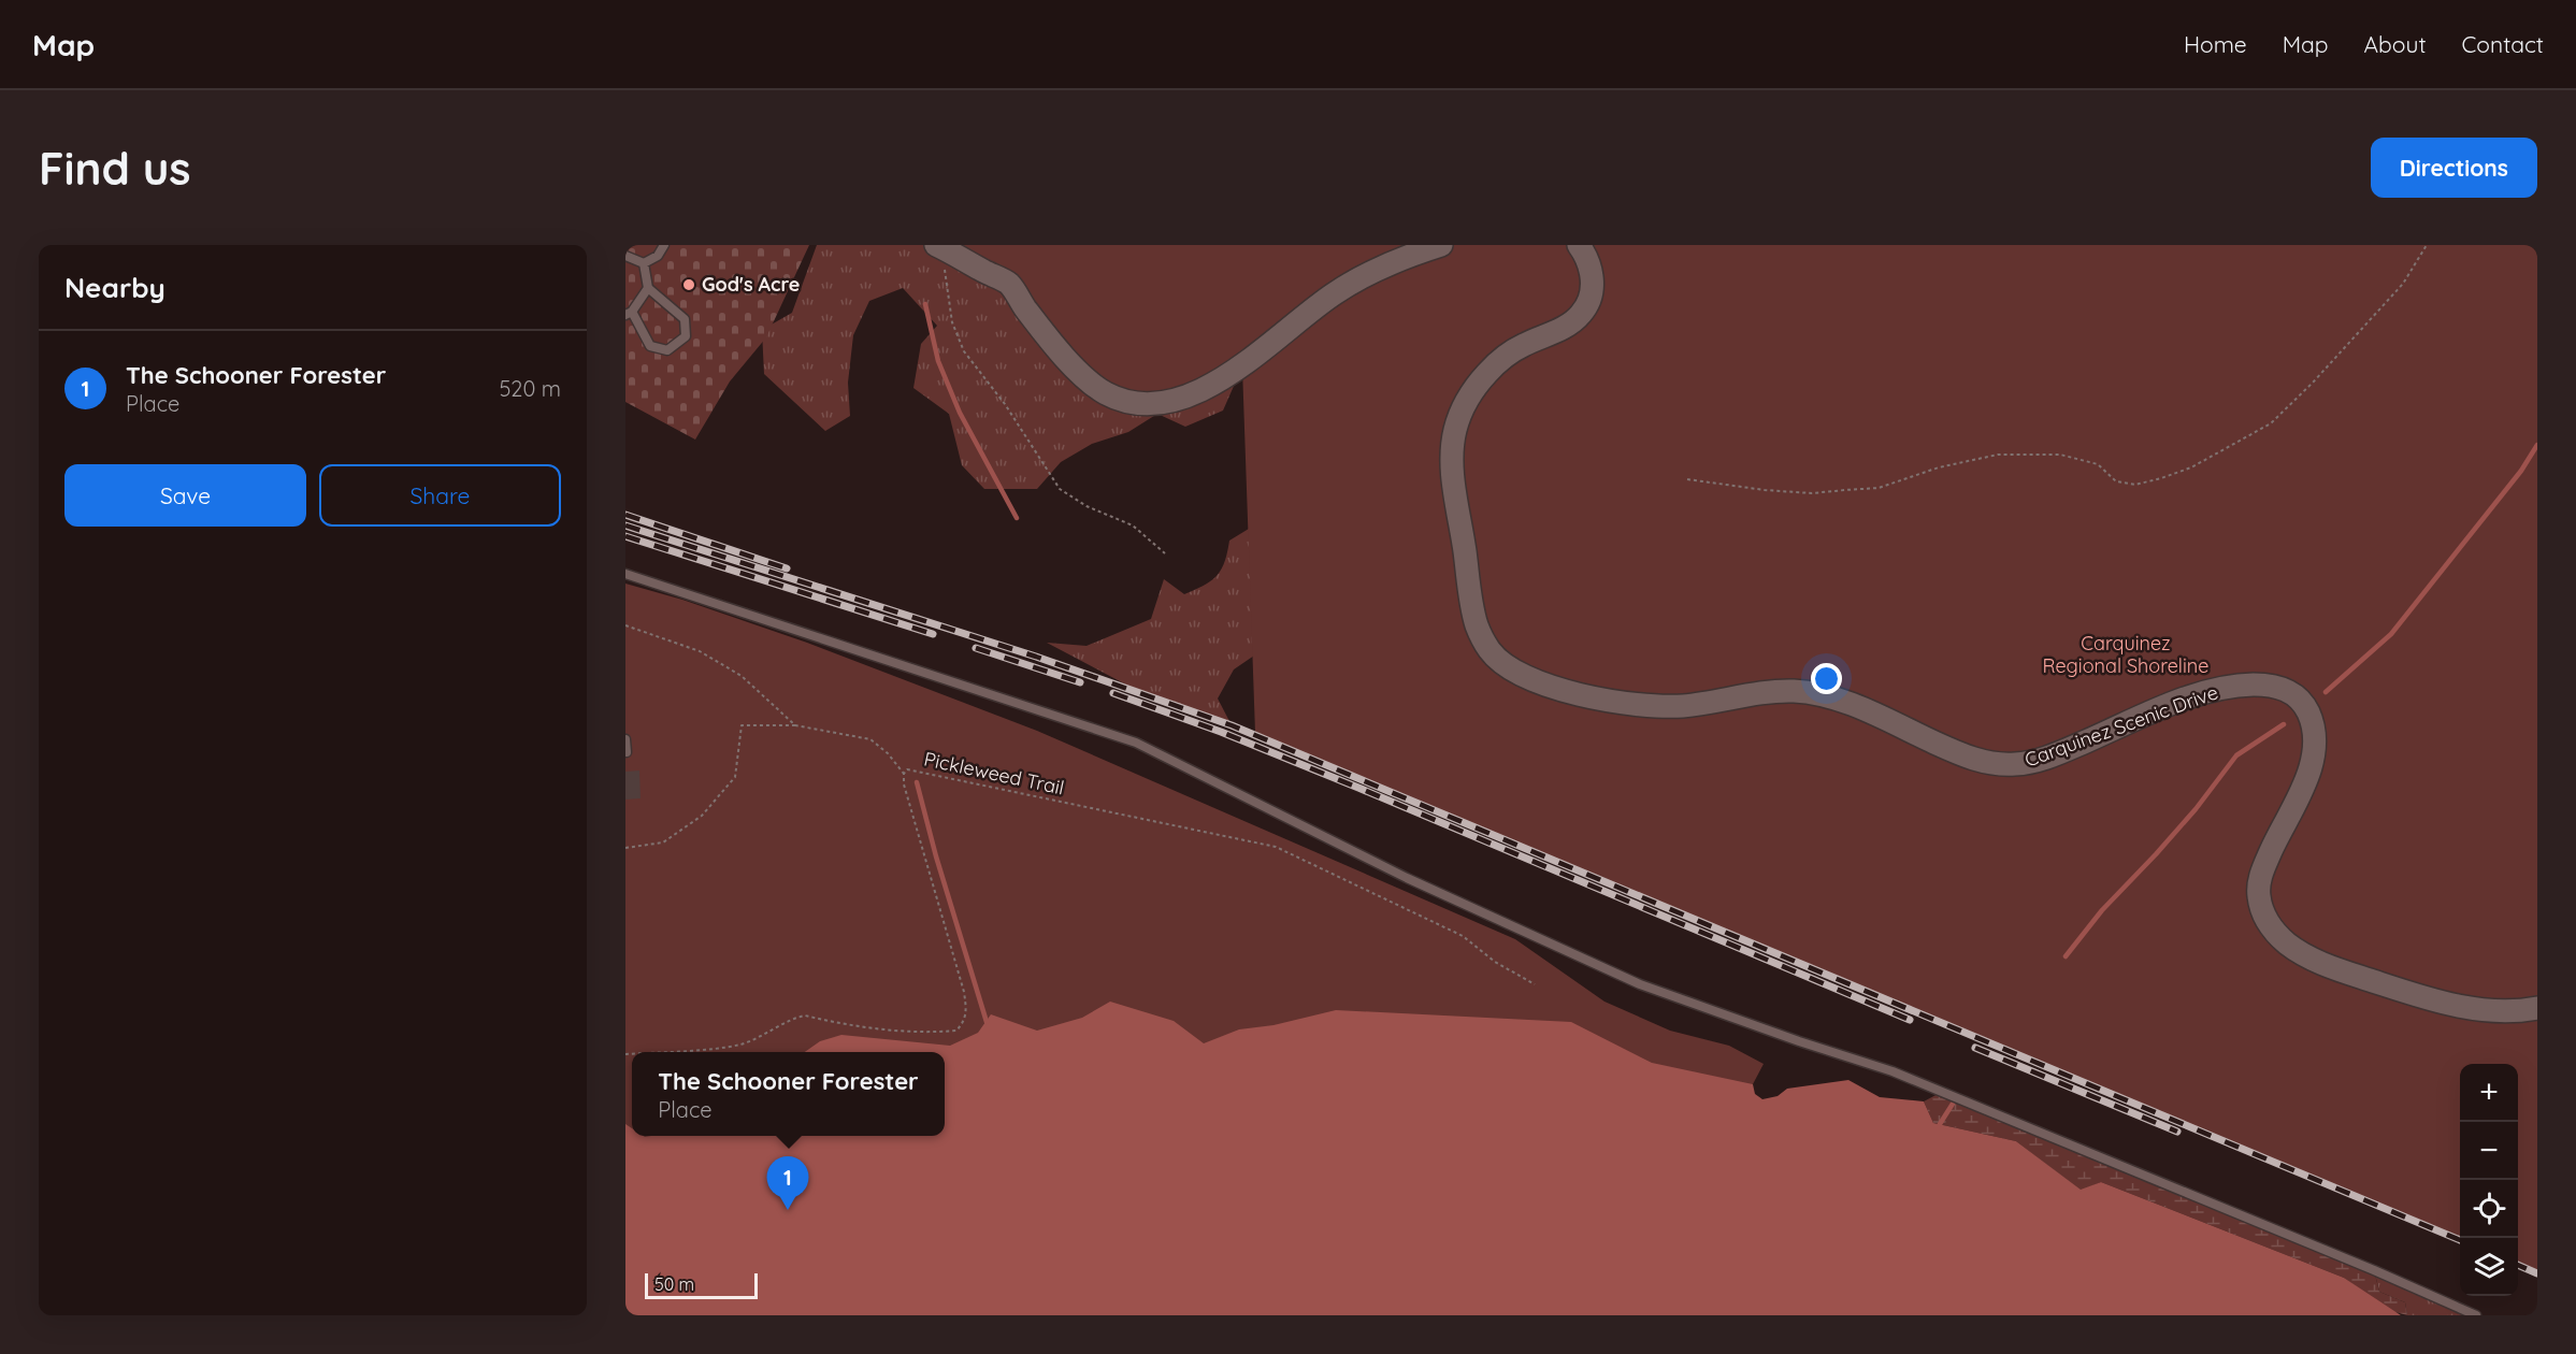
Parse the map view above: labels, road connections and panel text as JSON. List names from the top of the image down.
{
  "streets": {
    "street": ["Carquinez Scenic Drive"],
    "path": ["Pickleweed Trail"]
  },
  "parks": ["Carquinez Regional Shoreline"],
  "places": ["God's Acre"],
  "scale_bar": "50 m",
  "page": {
    "header": "Map",
    "nav": [
      "Home",
      "Map",
      "About",
      "Contact"
    ],
    "buttons": [
      "Directions",
      ["Save", "Share"]
    ],
    "title": "Find us",
    "heading": "Nearby",
    "list": [
      {
        "mark": "1",
        "name": "The Schooner Forester",
        "note": "Place",
        "value": "520 m"
      }
    ],
    "popup": ["The Schooner Forester", "Place"],
    "map_buttons": ["+", "−"],
    "pins": "1",
    "scale": "50 m"
  }
}
